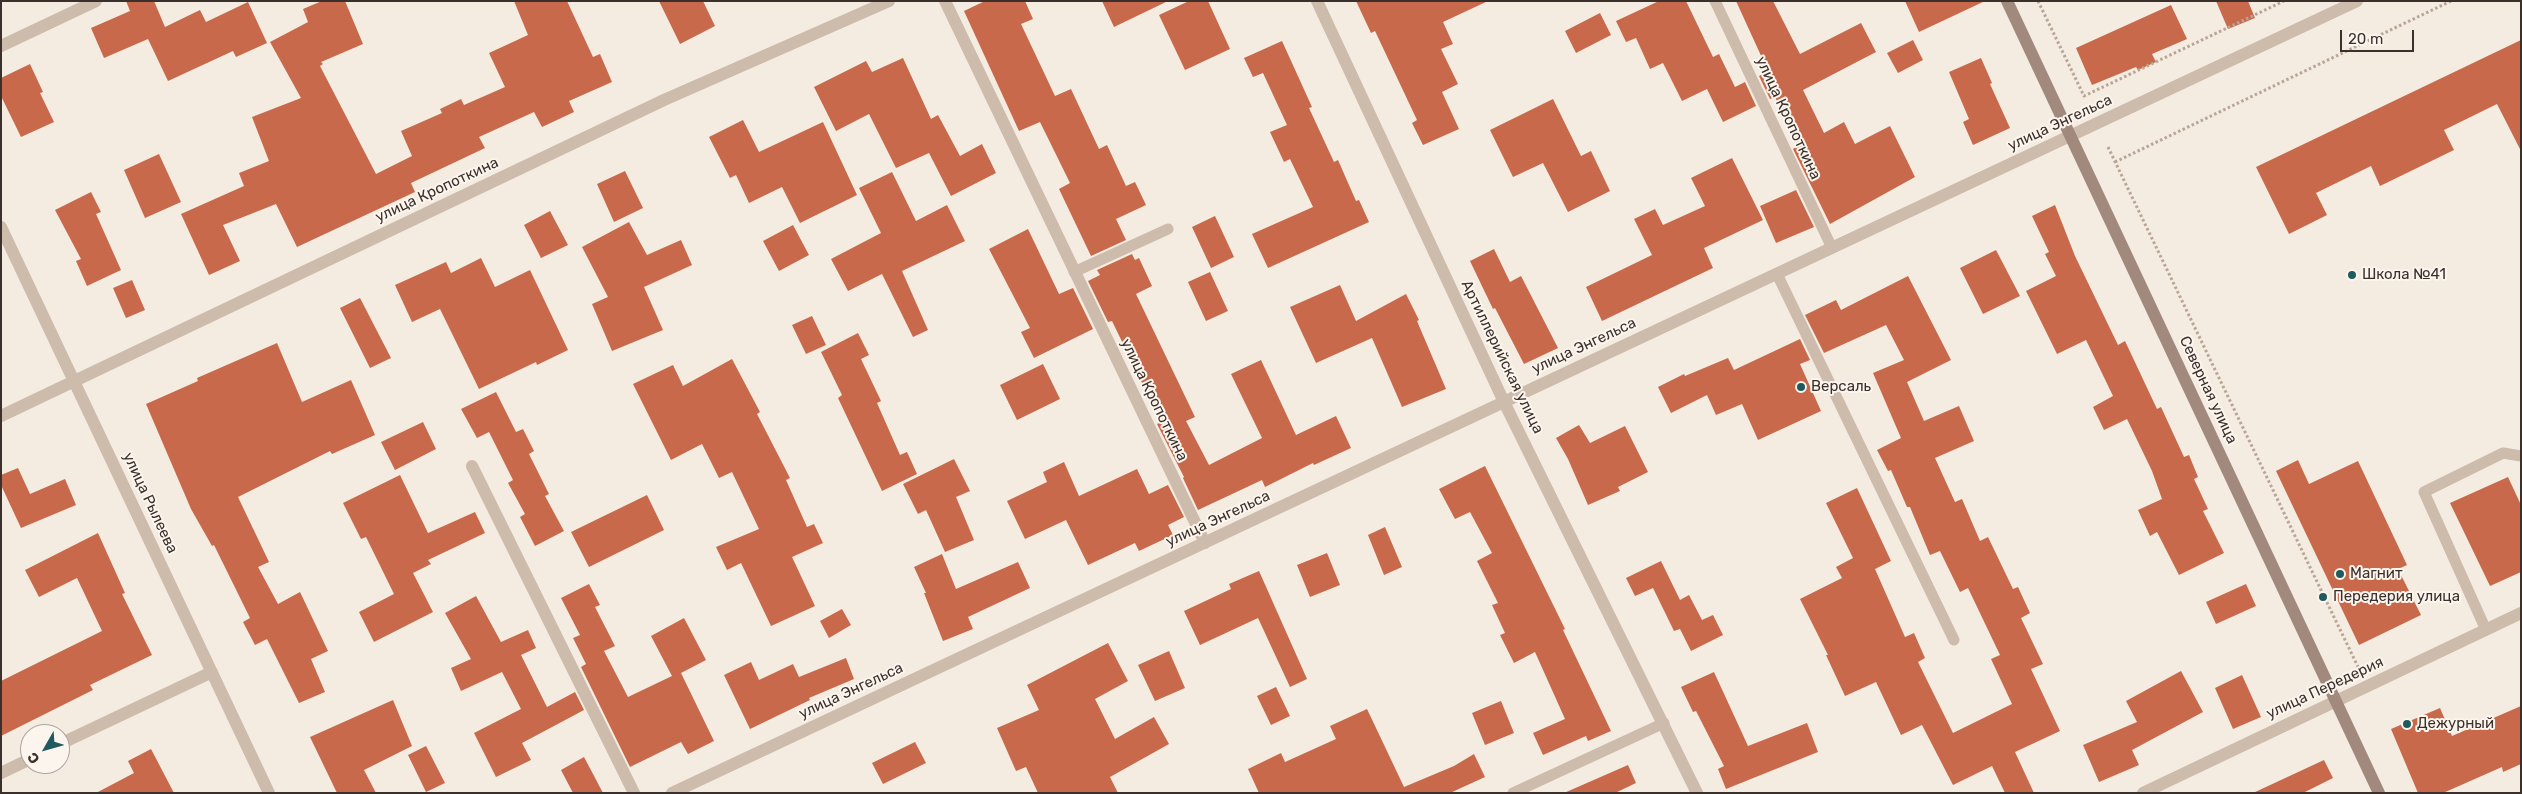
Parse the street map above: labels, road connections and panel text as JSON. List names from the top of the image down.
{
  "streets": {
    "main road": ["Северная улица"],
    "street": [
      "улица Кропоткина",
      "улица Энгельса",
      "Артиллерийская улица",
      "улица Рылеева",
      "улица Передерия"
    ]
  },
  "crossings": [
    ["улица Кропоткина", "улица Энгельса"],
    ["улица Кропоткина", "улица Рылеева"],
    ["улица Энгельса", "Артиллерийская улица"],
    ["улица Энгельса", "Северная улица"],
    ["Северная улица", "улица Передерия"]
  ],
  "places": [
    "Школа №41",
    "Версаль",
    "Магнит",
    "Передерия улица",
    "Дежурный"
  ],
  "scale_bar": "20 m",
  "north": "bottom left"
}
